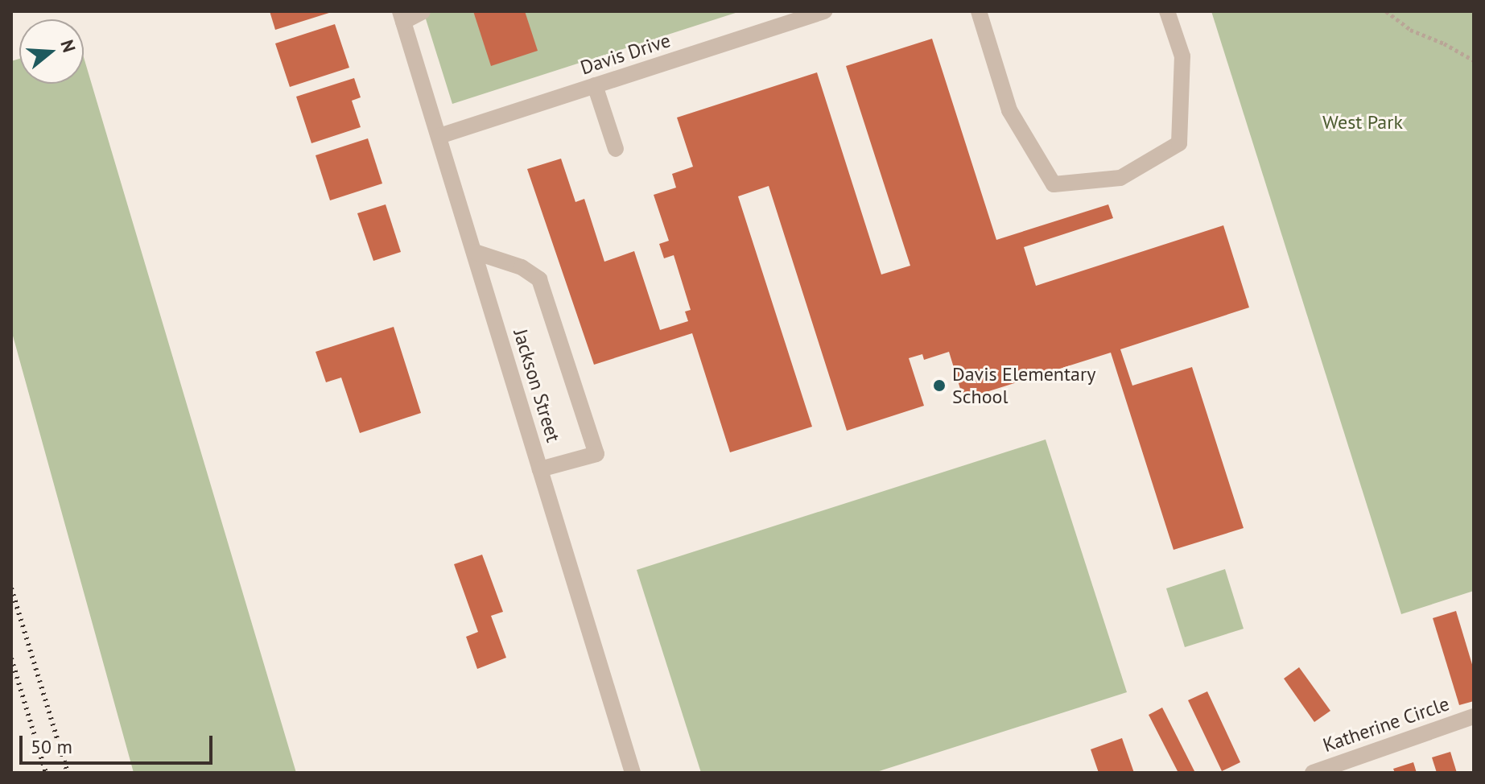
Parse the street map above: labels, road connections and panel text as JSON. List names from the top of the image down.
{
  "streets": {
    "street": ["Davis Drive", "Jackson Street", "Katherine Circle"]
  },
  "crossings": [
    ["Davis Drive", "Jackson Street"]
  ],
  "parks": ["West Park"],
  "places": ["Davis Elementary School"],
  "scale_bar": "50 m",
  "north": "right"
}
